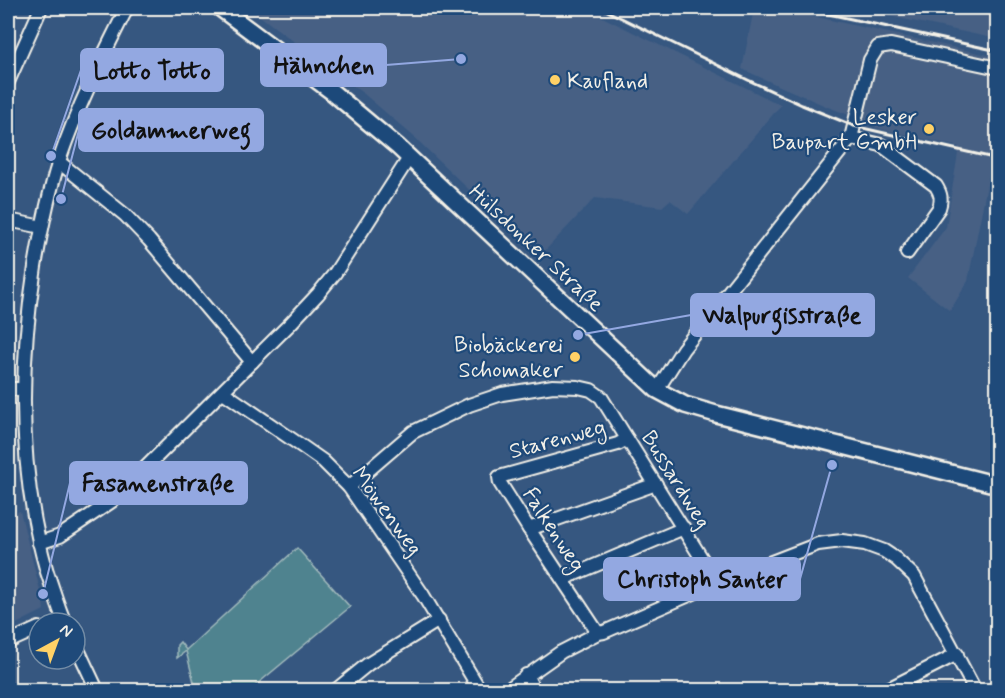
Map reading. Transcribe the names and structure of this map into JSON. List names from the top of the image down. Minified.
{"streets":{"street":["Hülsdonker Straße","Starenweg","Bussardweg","Möwenweg","Falkenweg"]},"crossings":[["Starenweg","Bussardweg"],["Starenweg","Falkenweg"],["Bussardweg","Möwenweg"]],"places":["Hähnchen","Kaufland","Lesker Baupart GmbH","Lotto Totto","Goldammerweg","Walpurgisstraße","Biobäckerei Schomaker","Christoph Santer","Fasanenstraße"],"north":"top right"}
